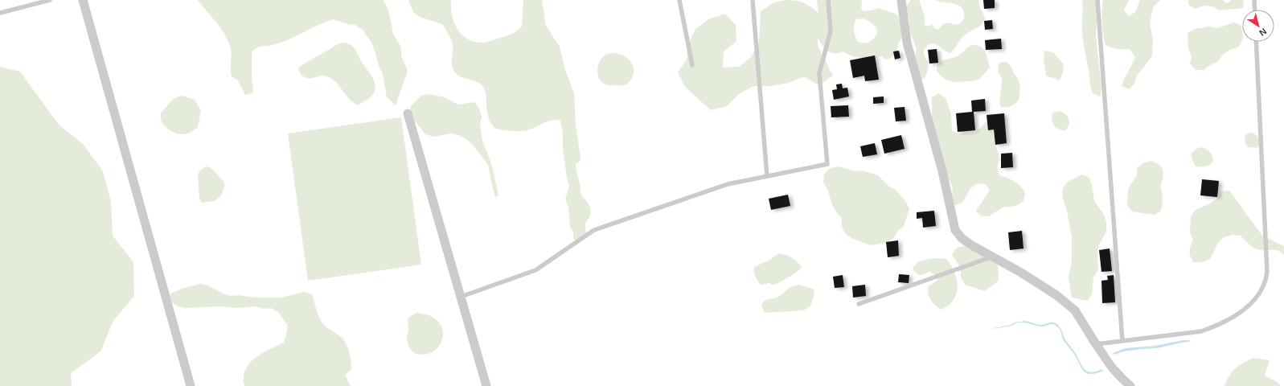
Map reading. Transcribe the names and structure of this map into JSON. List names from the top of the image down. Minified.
{"north":"bottom right"}
